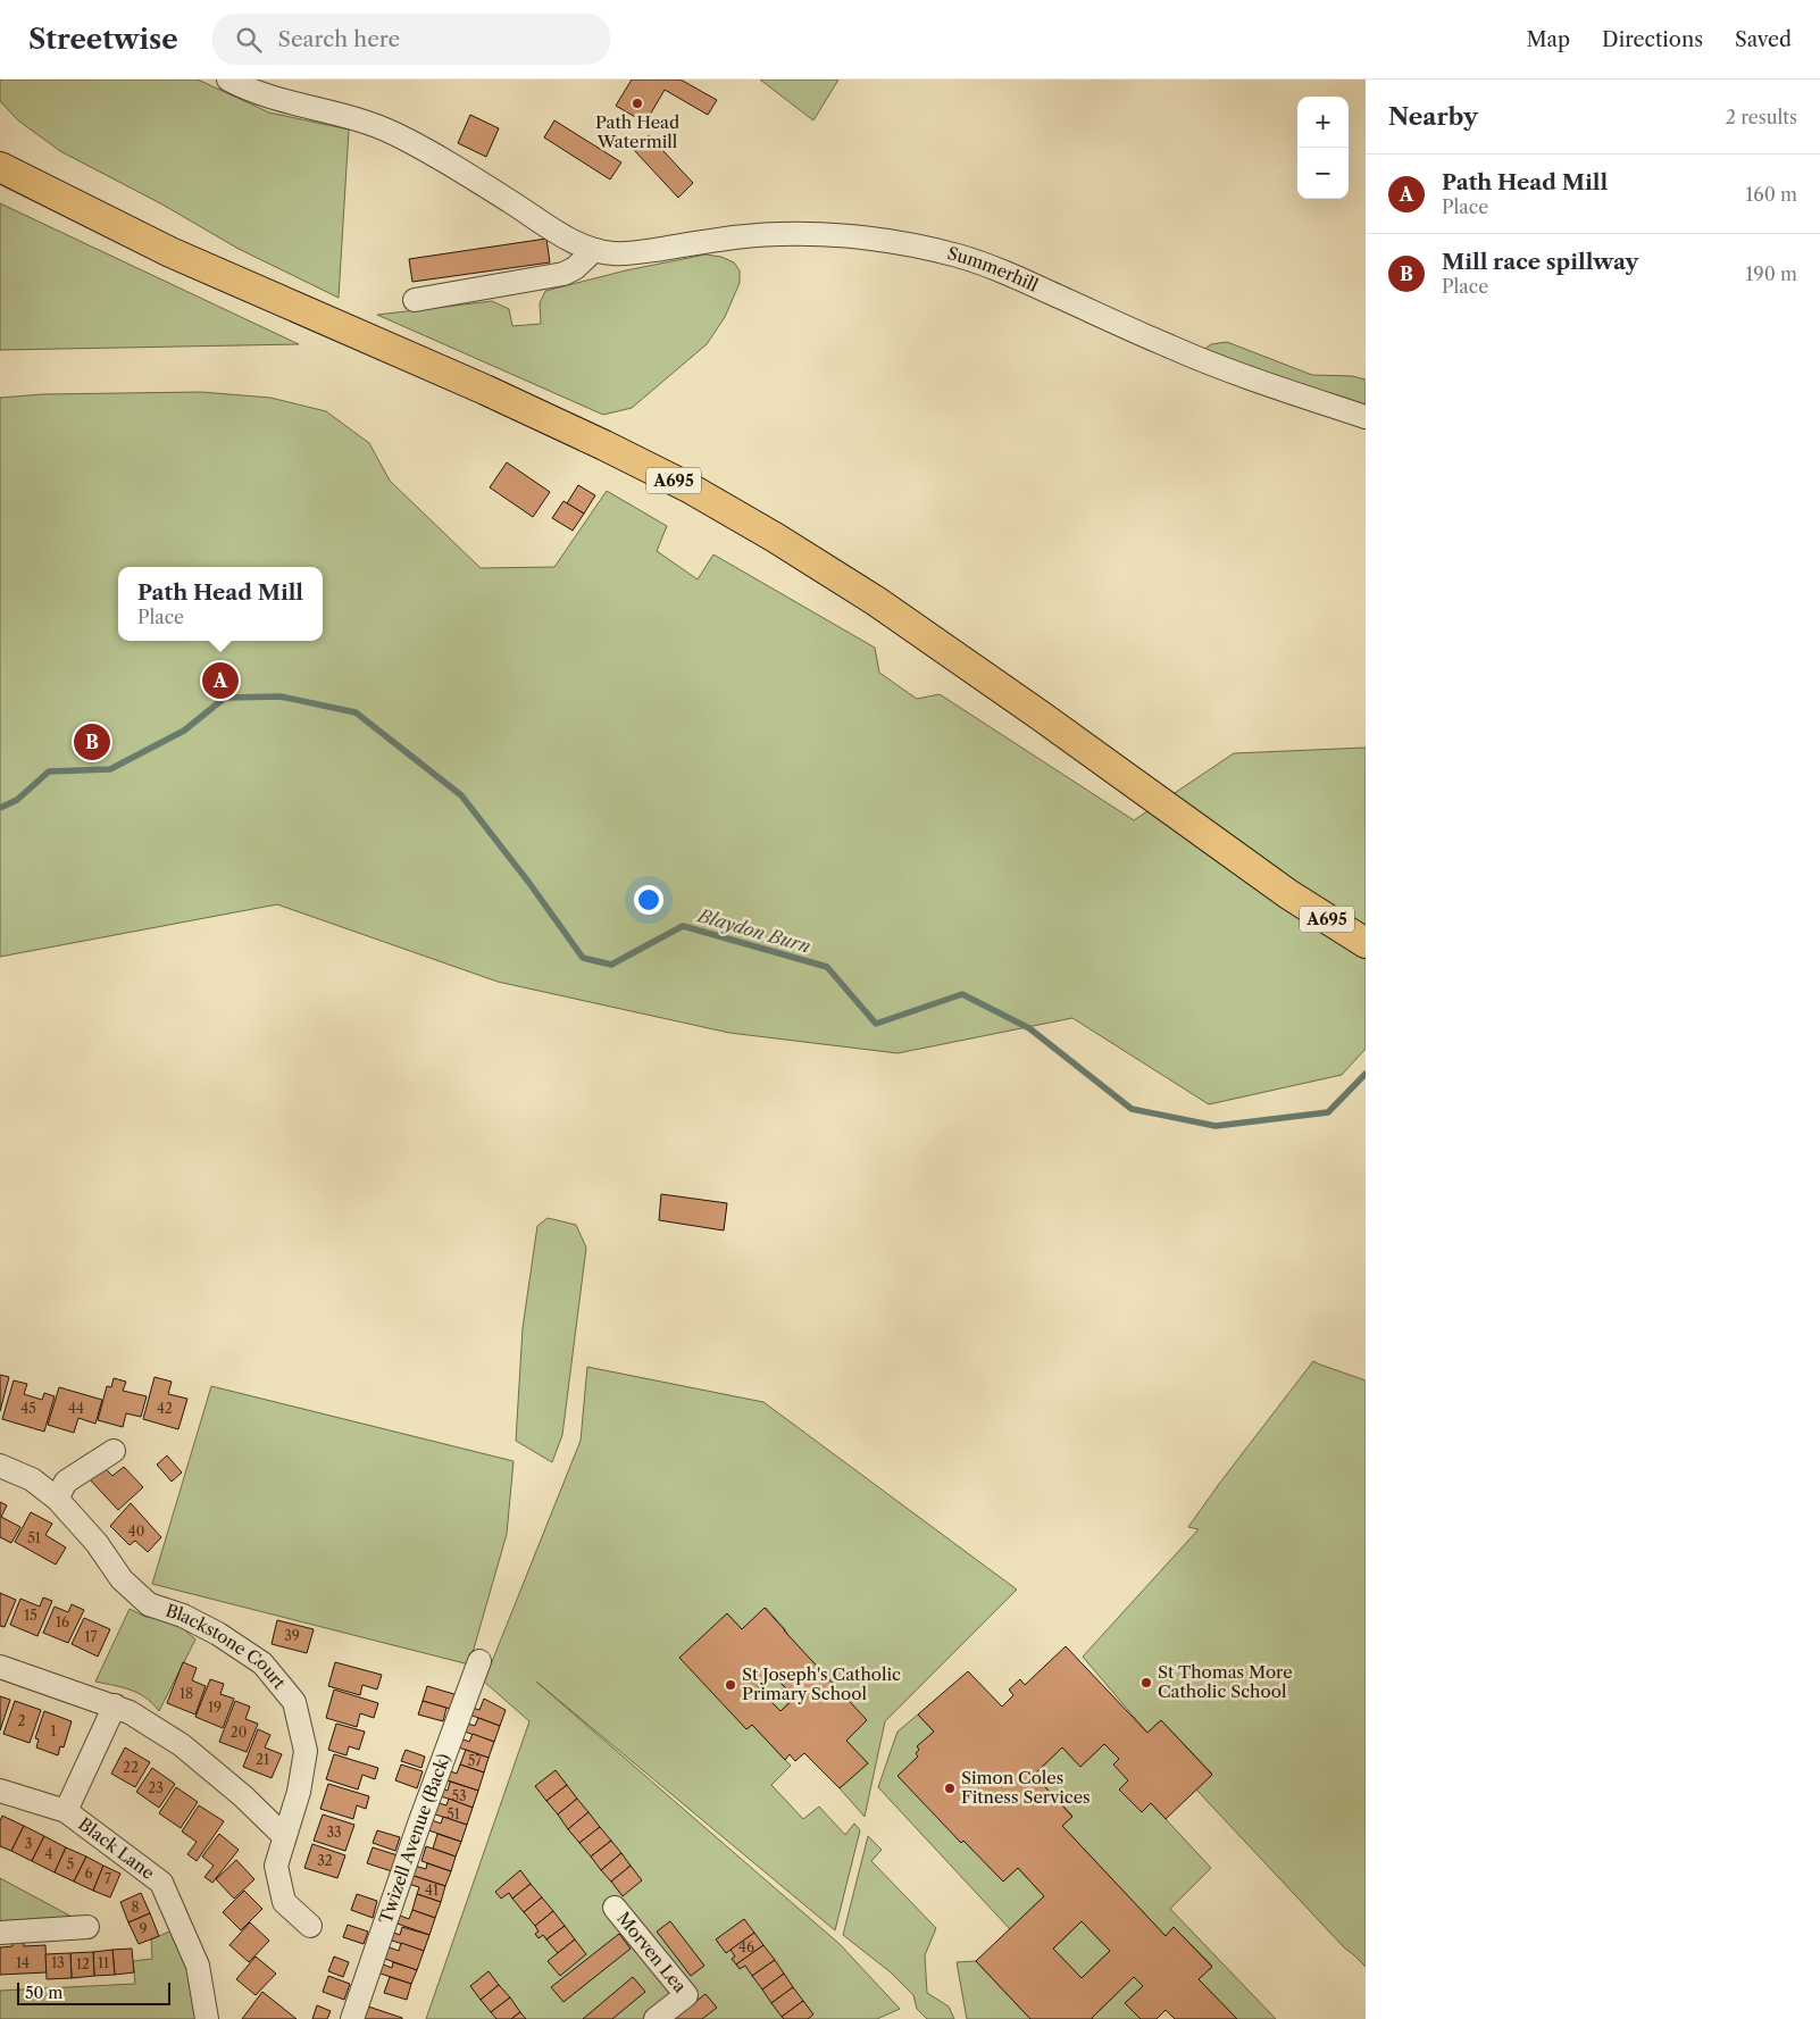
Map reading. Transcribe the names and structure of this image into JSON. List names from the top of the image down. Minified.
{"streets":{"main road":["A695"],"street":["Summerhill","Blackstone Court","Twizell Avenue (Back)","Black Lane","Morven Lea"]},"water":["Blaydon Burn"],"places":["Path Head Watermill","St Thomas More Catholic School","St Joseph's Catholic Primary School","Simon Coles Fitness Services"],"house_numbers":["45","44","42","40","51","15","16","39","17","18","19","2","1","20","21","57","22","23","53","51","33","3","4","32","5","6","7","41","8","9","46","14","13","11","12"],"scale_bar":"50 m","page":{"header":"Streetwise","search":"Search here","nav":["Map","Directions","Saved"],"heading":["Nearby","2 results"],"map_buttons":["+","−"],"list":[{"mark":"A","name":"Path Head Mill","note":"Place","value":"160 m"},{"mark":"B","name":"Mill race spillway","note":"Place","value":"190 m"}],"popup":["Path Head Mill","Place"],"pins":["A","B"],"scale":"50 m"}}
